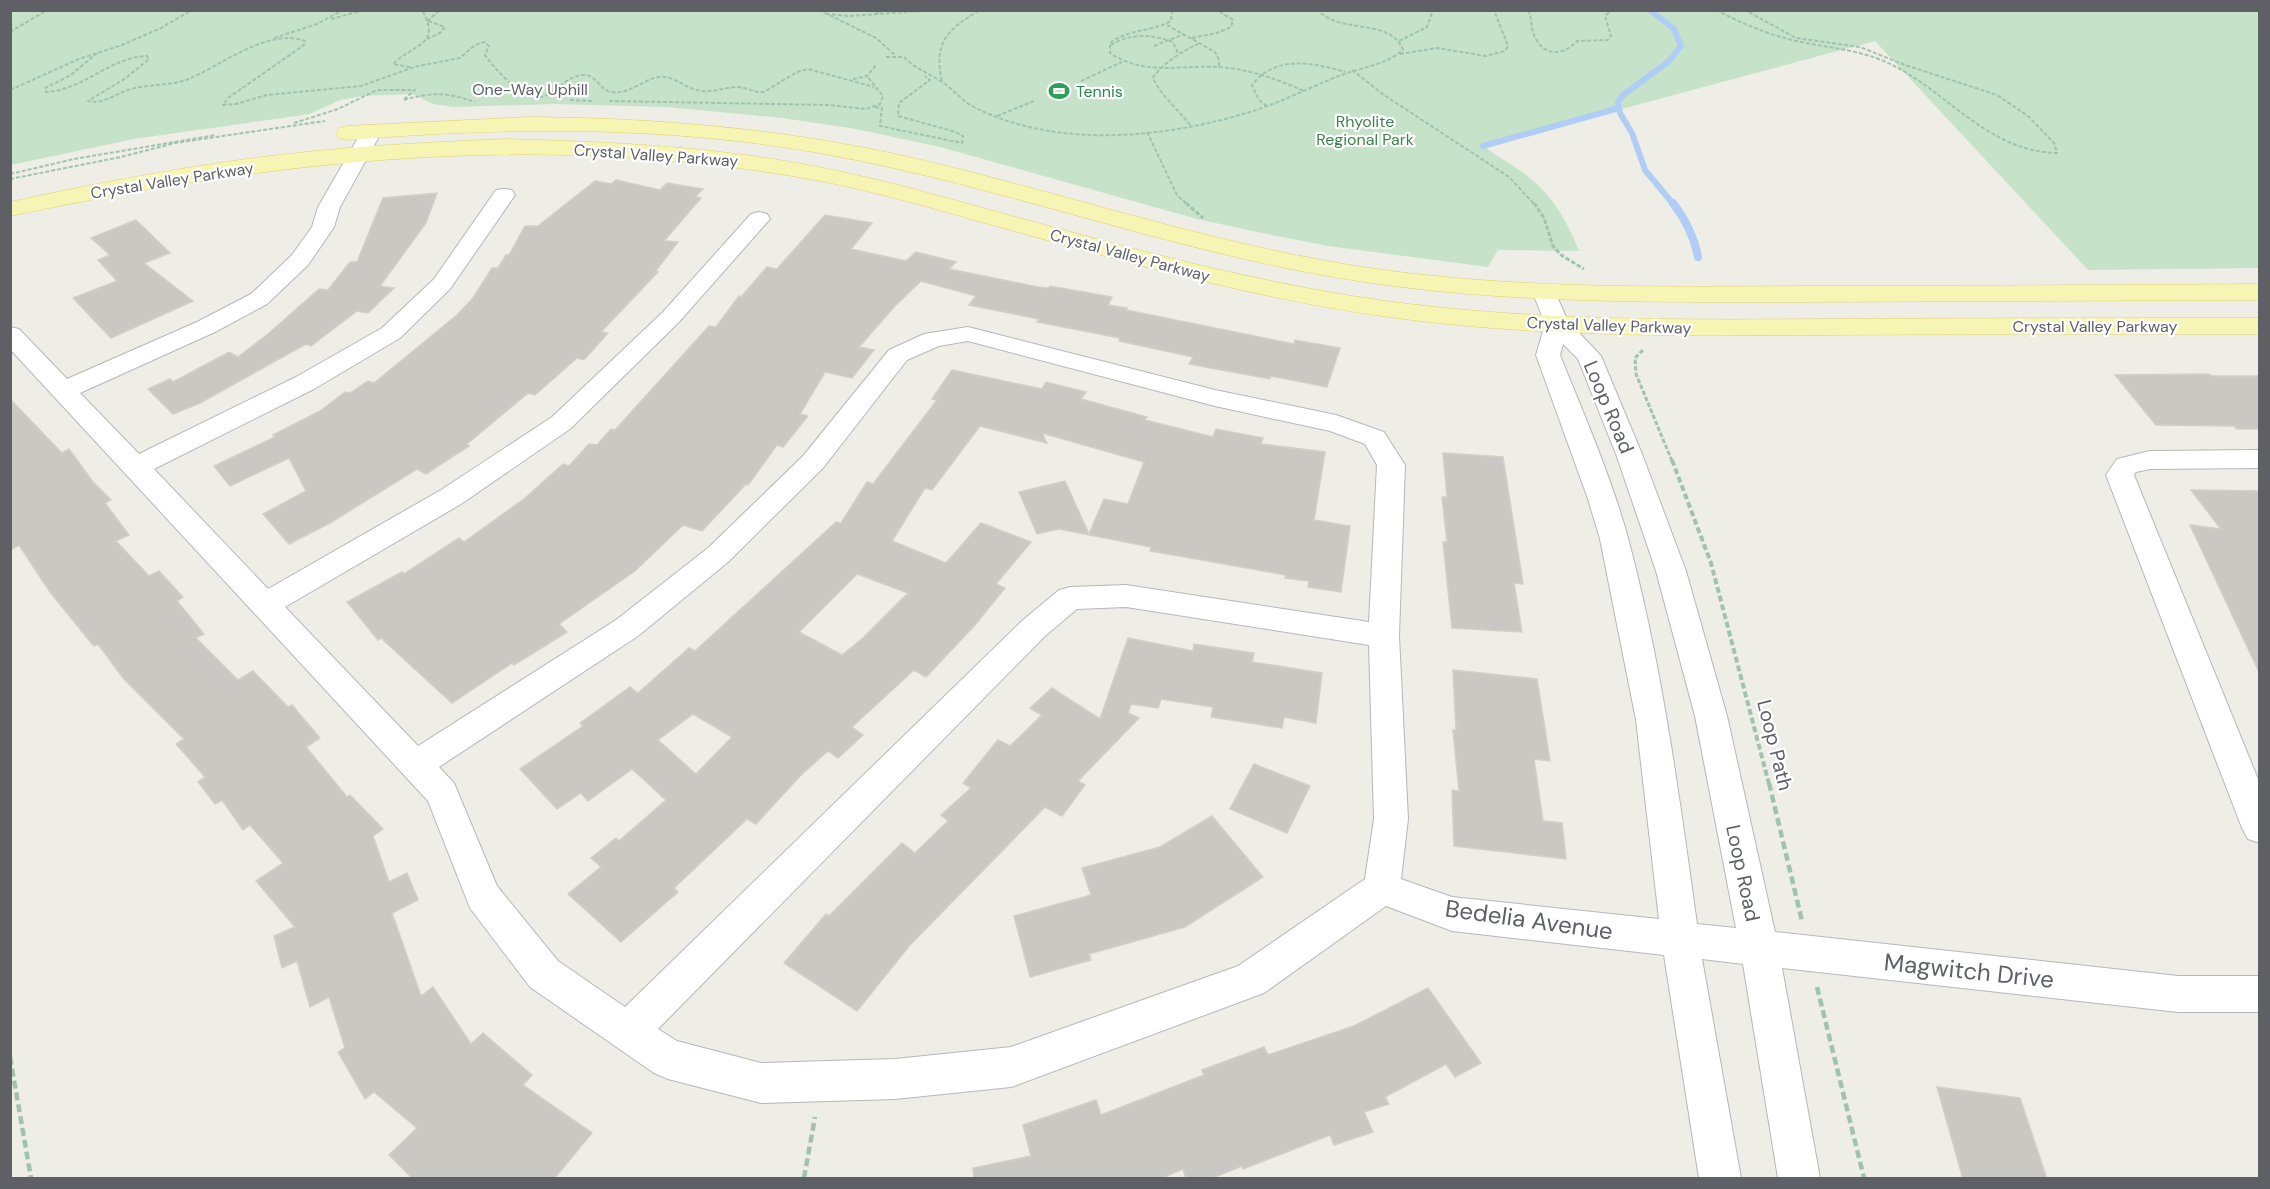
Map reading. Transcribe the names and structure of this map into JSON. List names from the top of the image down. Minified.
{"streets":{"main road":["Crystal Valley Parkway"],"street":["Loop Road","Bedelia Avenue","Magwitch Drive"],"path":["One-Way Uphill","Loop Path"]},"crossings":[["Crystal Valley Parkway","Loop Road"],["Loop Road","Bedelia Avenue"],["Loop Road","Magwitch Drive"],["Loop Path","Magwitch Drive"],["Bedelia Avenue","Magwitch Drive"]],"parks":["Rhyolite Regional Park"],"places":{"sports":["Tennis"]}}
